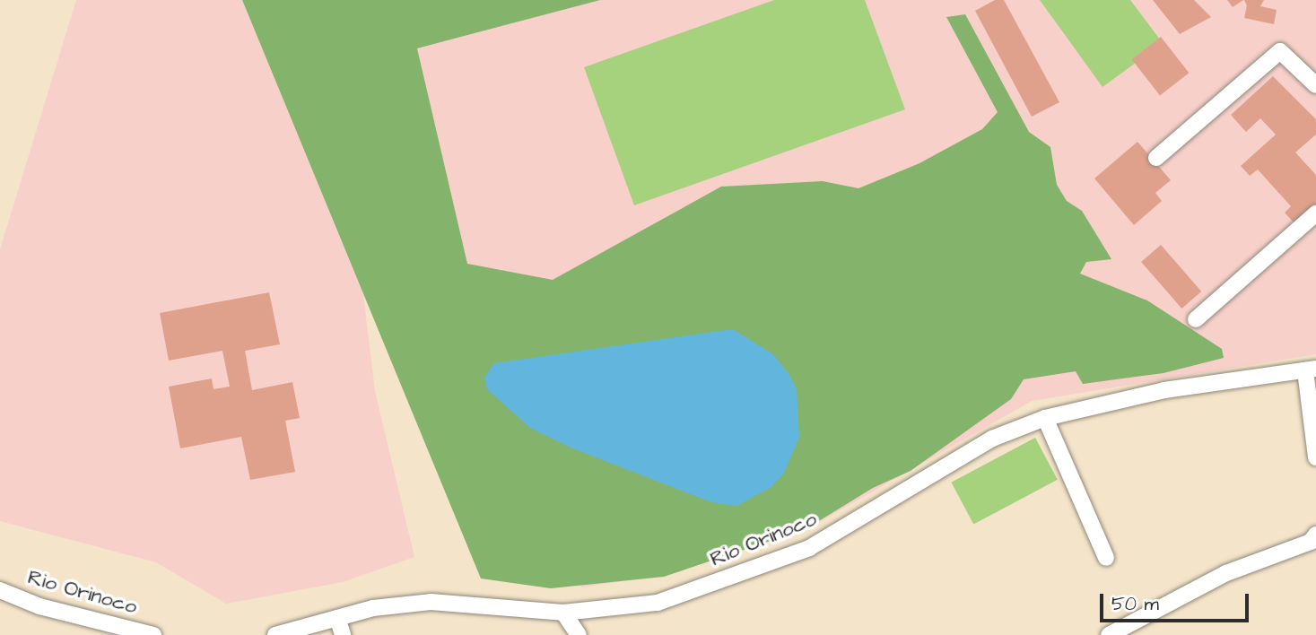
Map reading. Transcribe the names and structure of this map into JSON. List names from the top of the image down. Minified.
{"streets":{"street":["Rio Orinoco"]},"scale_bar":"50 m"}
